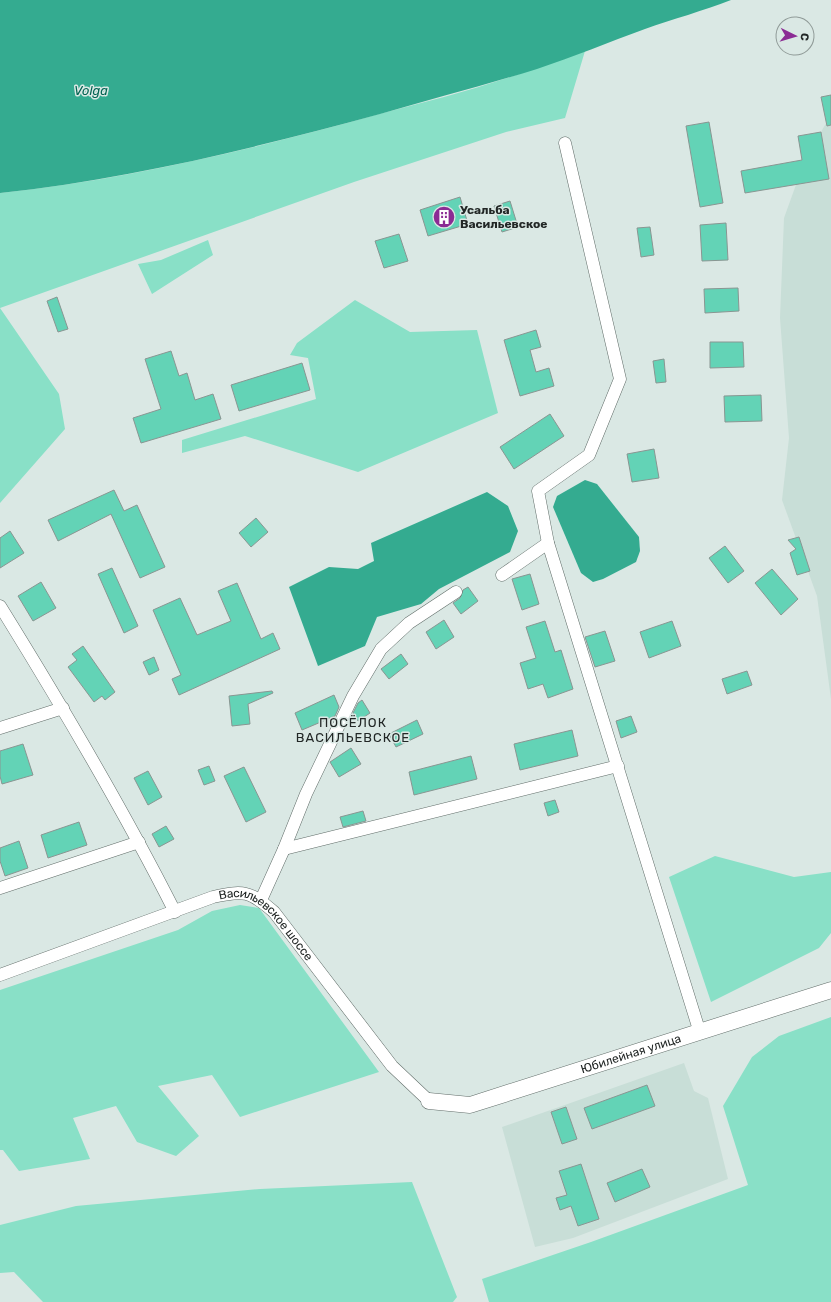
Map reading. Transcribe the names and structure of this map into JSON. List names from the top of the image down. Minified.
{"streets":{"street":["Васильевское шоссе","Юбилейная улица"]},"crossings":[["Васильевское шоссе","Юбилейная улица"]],"districts":["ПОСЁЛОК ВАСИЛЬЕВСКОЕ"],"water":["Volga"],"places":{"building":["Усальба Васильевское"]},"north":"right"}
